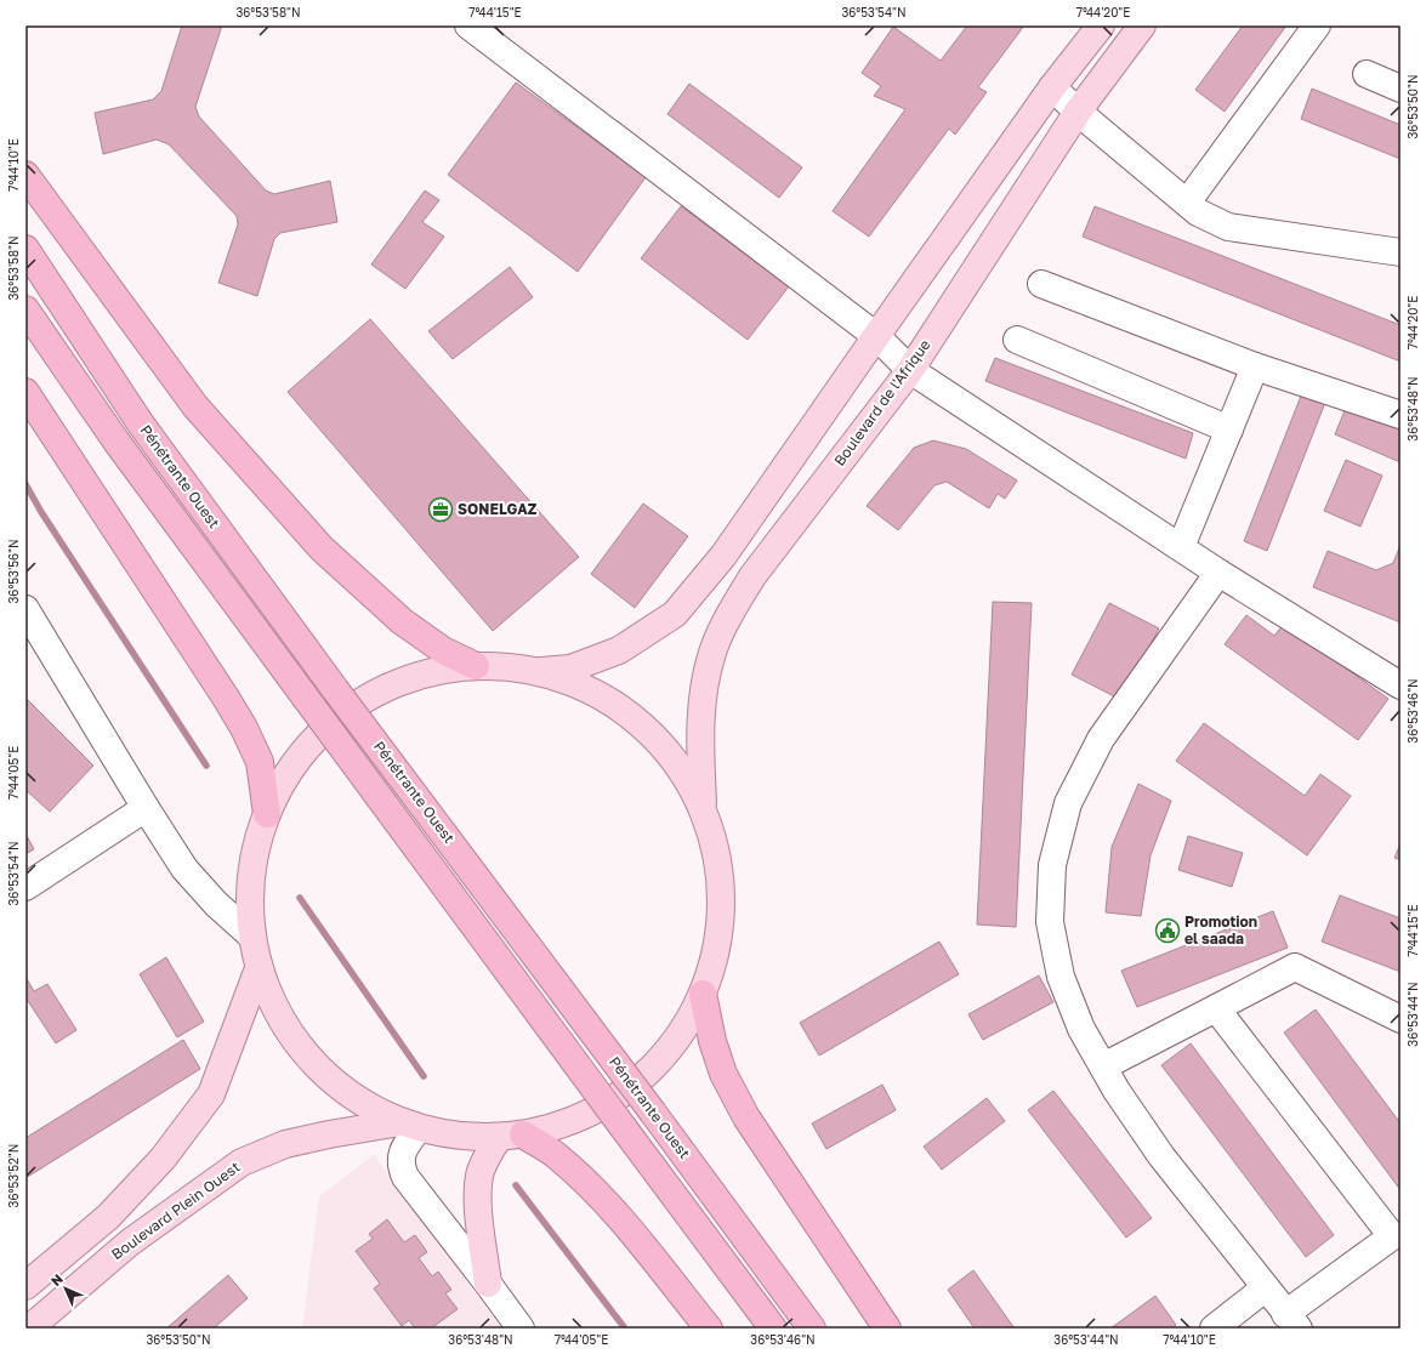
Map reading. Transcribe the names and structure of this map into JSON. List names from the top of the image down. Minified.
{"streets":{"highway":["Pénétrante Ouest"],"main road":["Boulevard de l'Afrique","Boulevard Plein Ouest"]},"places":{"office":["SONELGAZ"],"public building":["Promotion el saada"]},"north":"top left","coordinates":["36°53'58\"N","7°44'15\"E","36°53'54\"N","7°44'20\"E","36°53'50\"N","7°44'10\"E","36°53'48\"N","36°53'56\"N","36°53'46\"N","7°44'05\"E","36°53'44\"N","36°53'52\"N"]}
